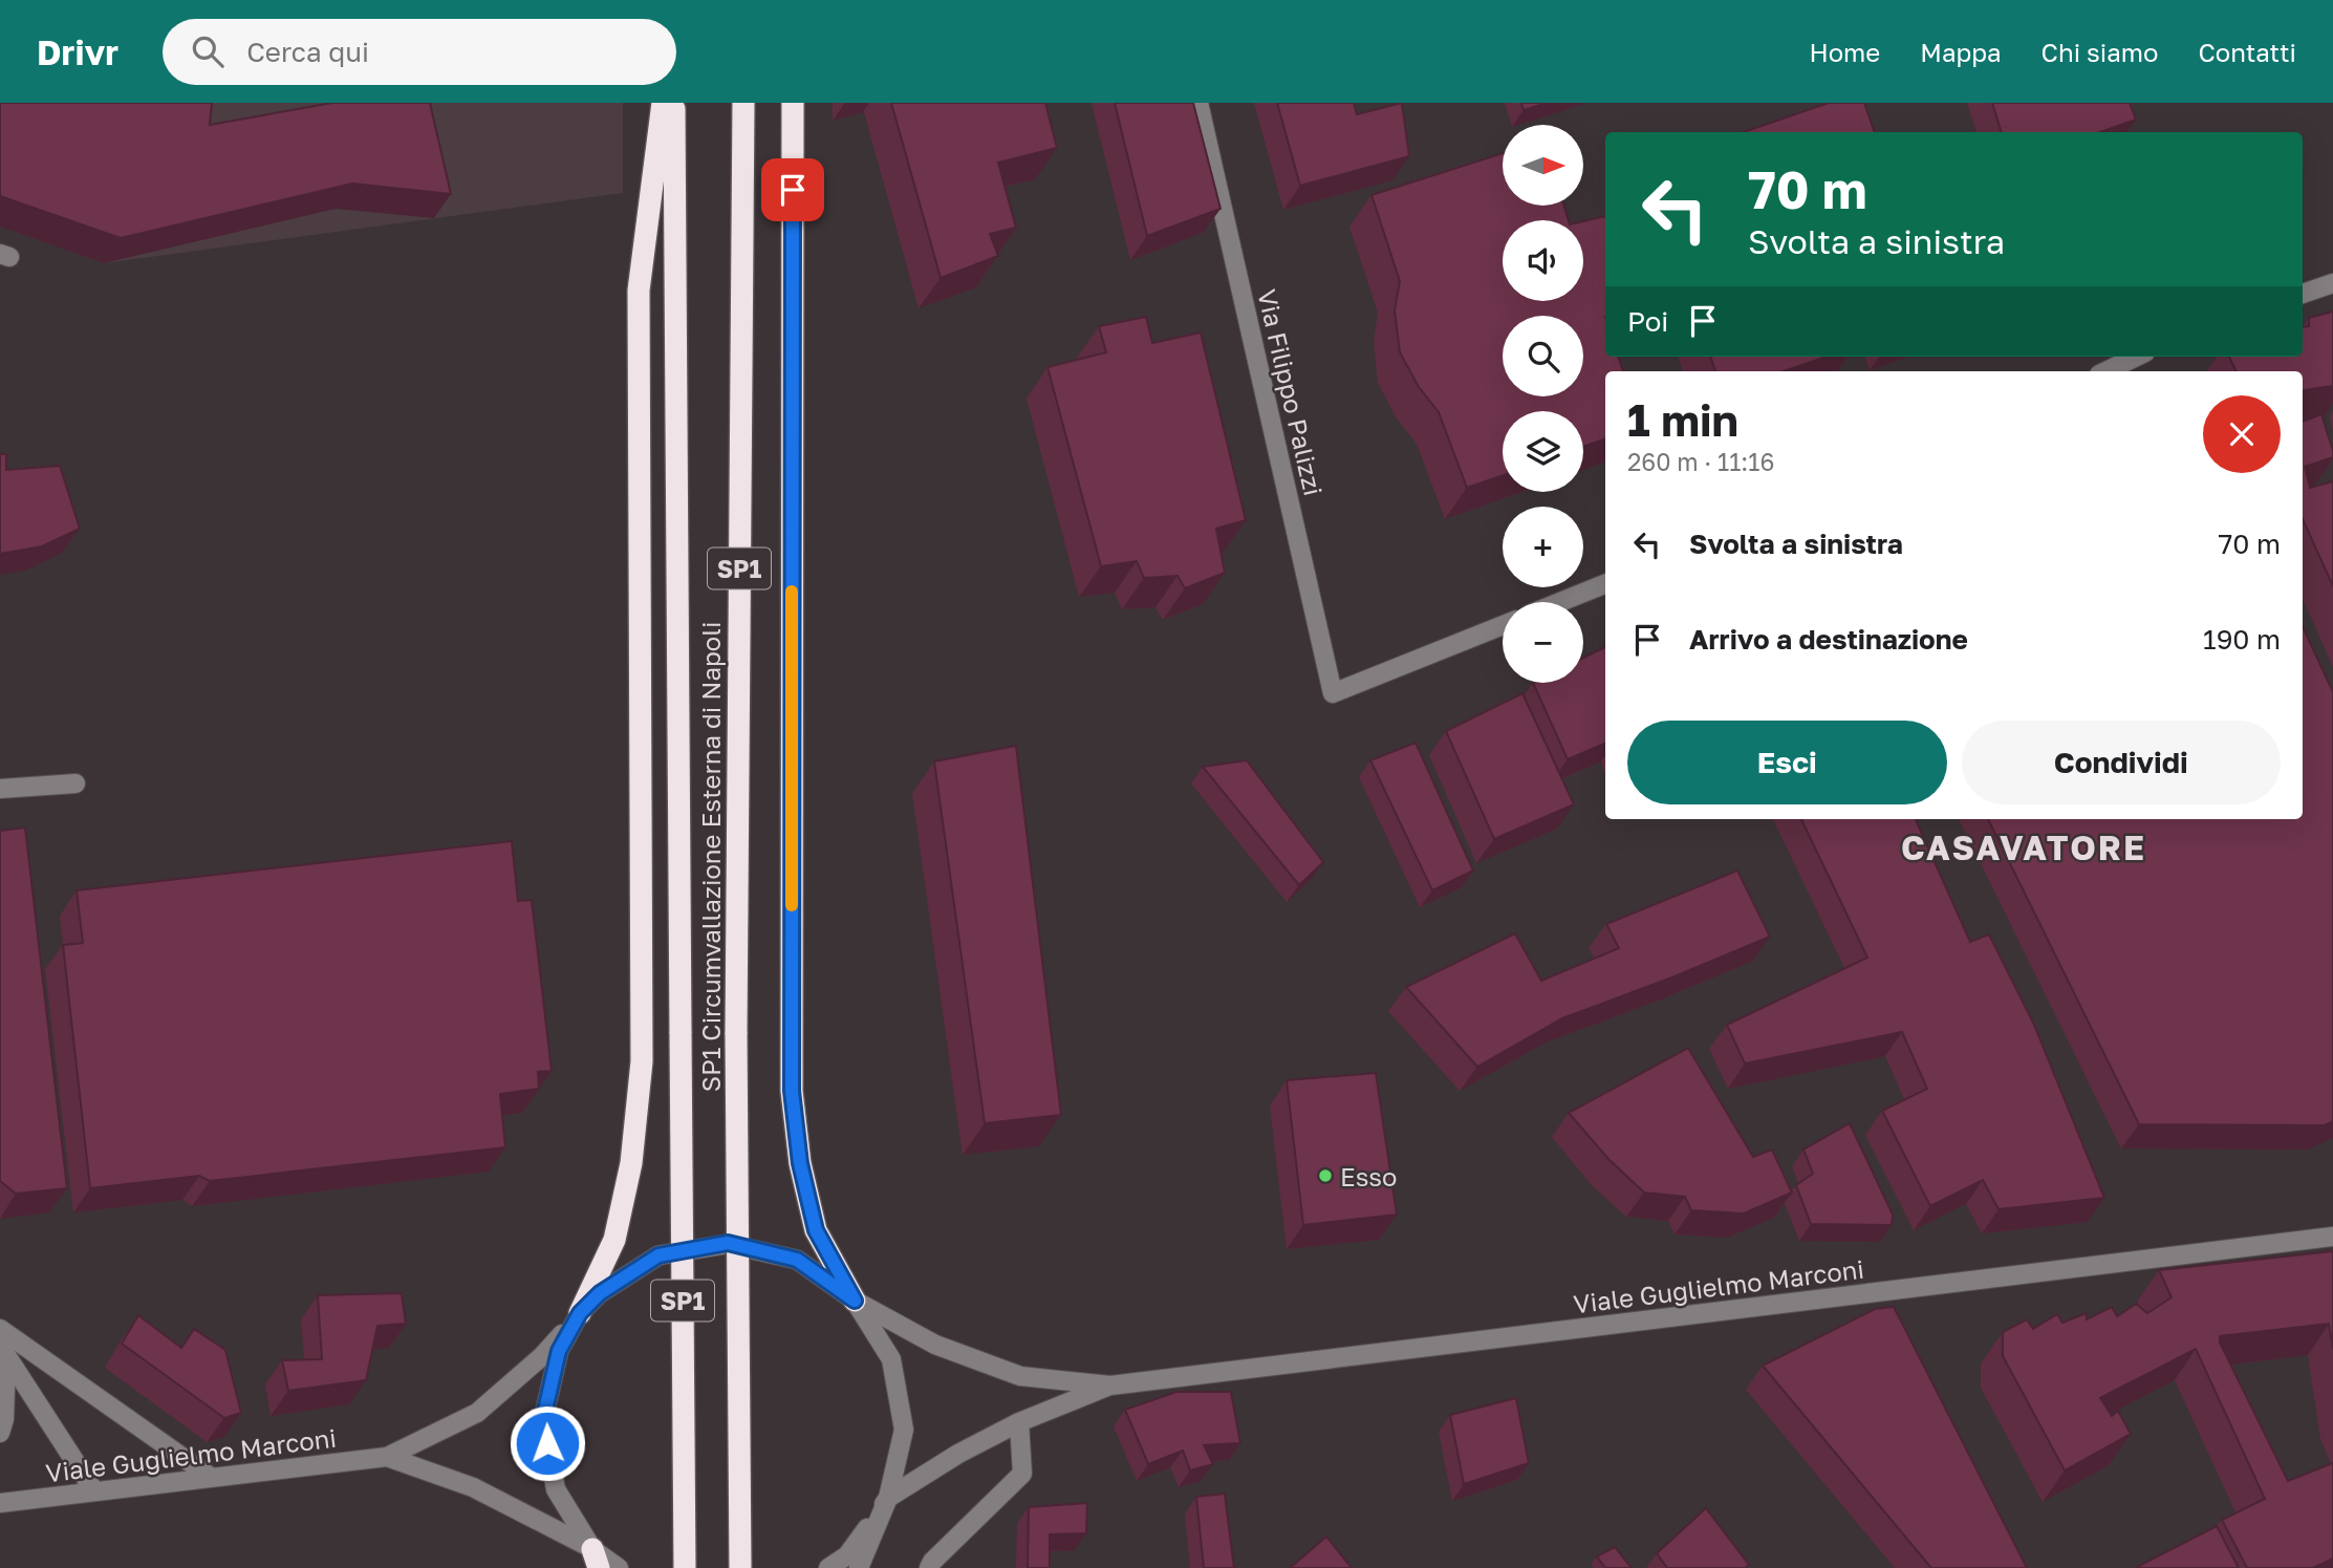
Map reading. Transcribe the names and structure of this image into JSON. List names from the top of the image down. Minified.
{"streets":{"highway":["SP1","SP1 Circumvallazione Esterna di Napoli"],"street":["Via Filippo Palizzi","Viale Guglielmo Marconi"]},"districts":["CASAVATORE"],"places":["Esso"],"north":"right","page":{"header":"Drivr","search":"Cerca qui","nav":["Home","Mappa","Chi siamo","Contatti"],"map_buttons":["+","−"],"turn":["70 m","Svolta a sinistra"],"then":"Poi","heading":["1 min","260 m · 11:16"],"list":[{"name":"Svolta a sinistra","value":"70 m"},{"name":"Arrivo a destinazione","value":"190 m"}],"buttons":["Esci","Condividi"]}}
